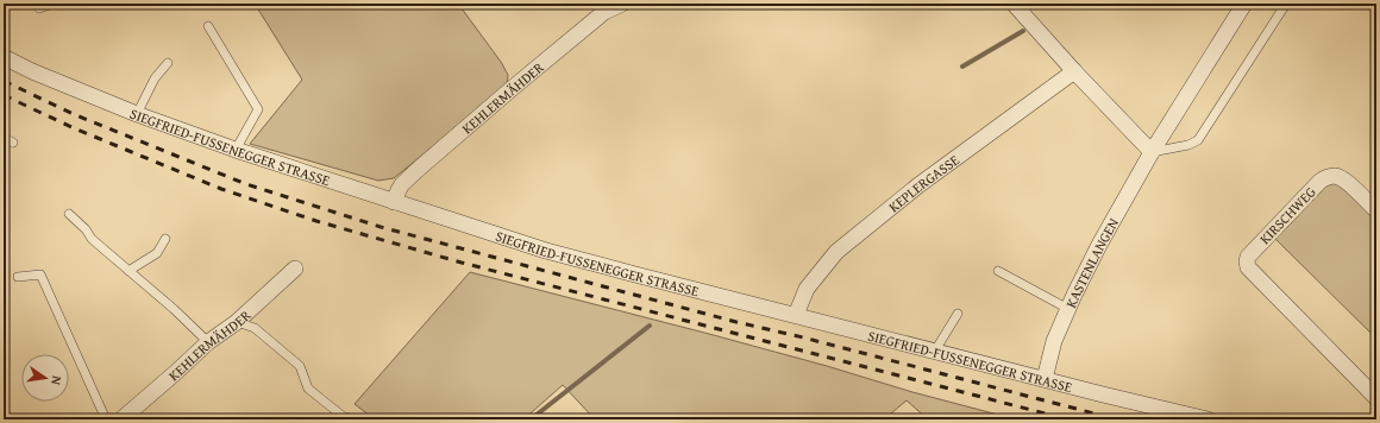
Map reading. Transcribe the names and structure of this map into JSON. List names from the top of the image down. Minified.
{"streets":{"street":["KEHLERMÄHDER","SIEGFRIED-FUSSENEGGER STRASSE","KEPLERGASSE","KIRSCHWEG","KASTENLANGEN"]},"crossings":[["KEHLERMÄHDER","SIEGFRIED-FUSSENEGGER STRASSE"],["SIEGFRIED-FUSSENEGGER STRASSE","KEPLERGASSE"],["SIEGFRIED-FUSSENEGGER STRASSE","KASTENLANGEN"]],"north":"right"}
